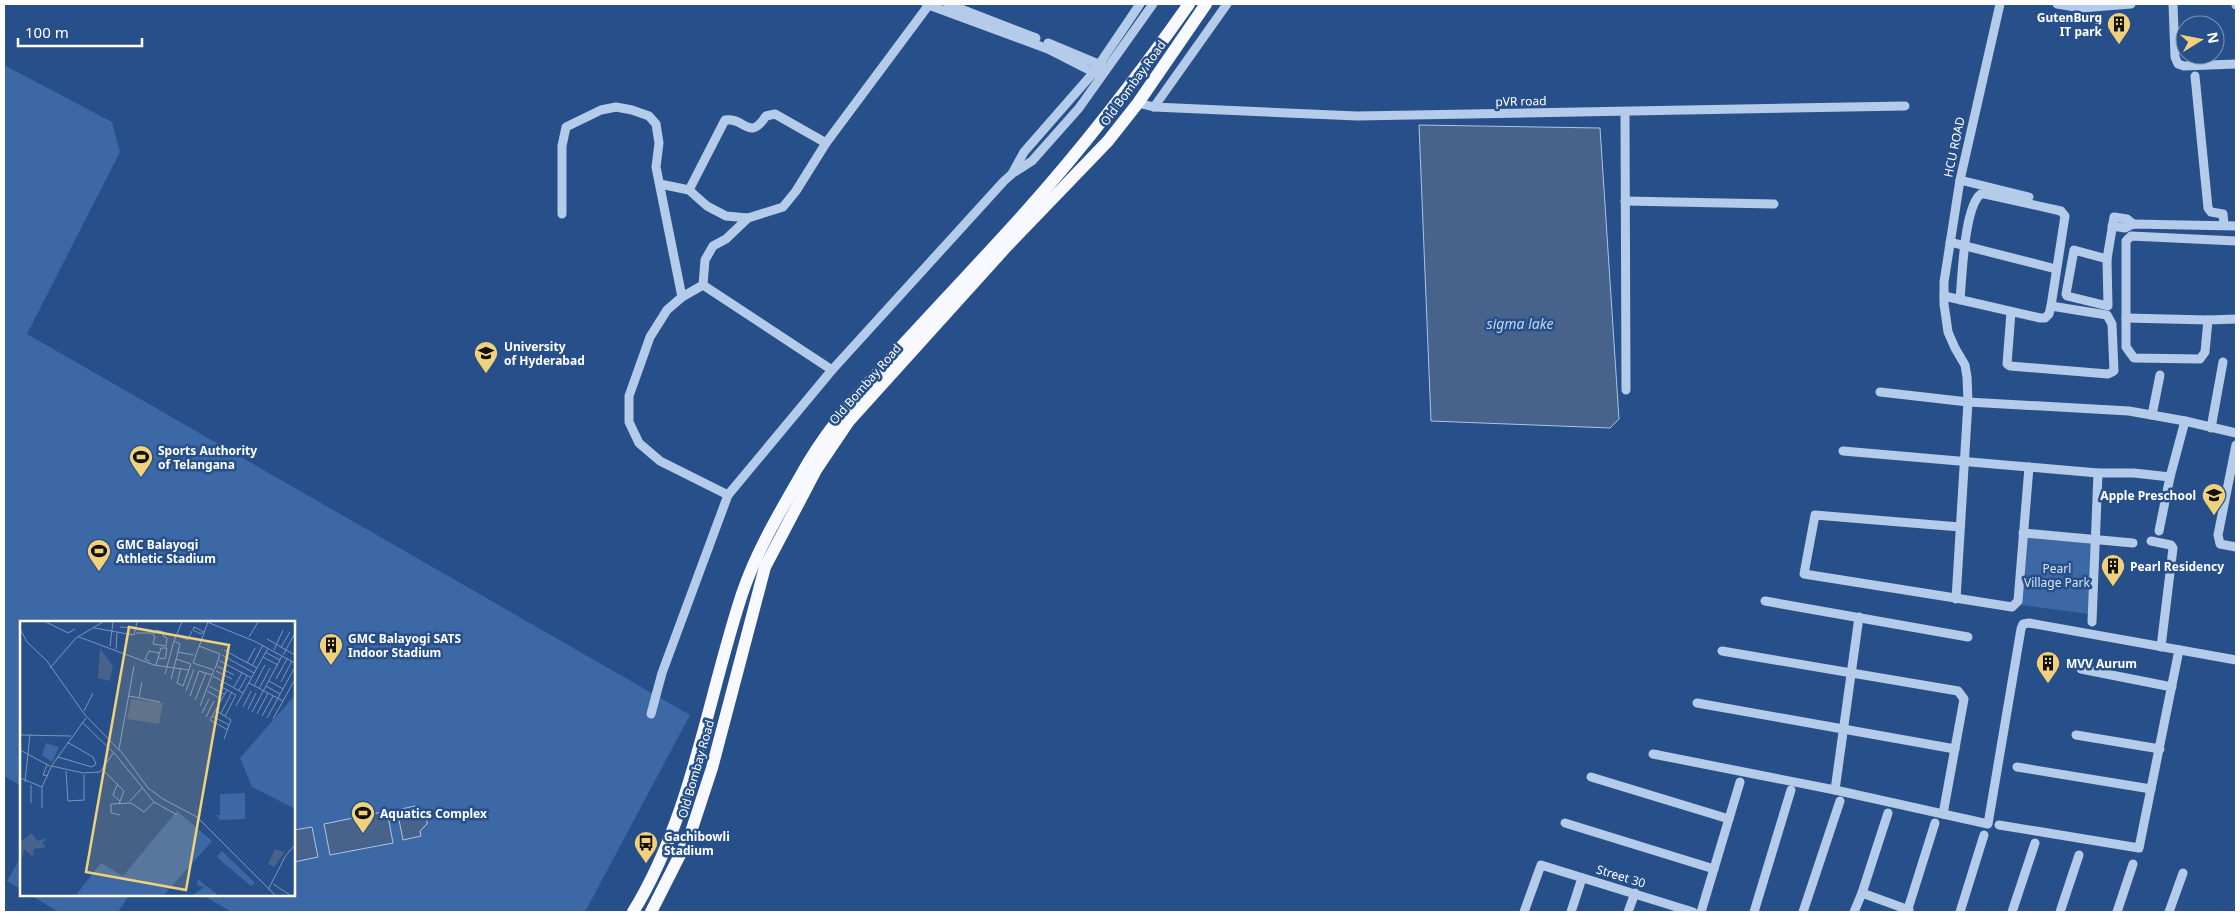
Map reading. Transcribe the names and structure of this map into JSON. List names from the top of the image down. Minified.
{"streets":{"main road":["Old Bombay Road"],"street":["pVR road","HCU ROAD","Street 30"]},"crossings":[["Old Bombay Road","pVR road"]],"water":["sigma lake"],"parks":["Pearl Village Park"],"places":{"building":["GutenBurg IT park","Pearl Residency","GMC Balayogi SATS Indoor Stadium","MVV Aurum"],"school or university":["University of Hyderabad","Apple Preschool"],"sports":["Sports Authority of Telangana","GMC Balayogi Athletic Stadium","Aquatics Complex"],"bus stop":["Gachibowli Stadium"]},"scale_bar":"100 m","north":"right"}
